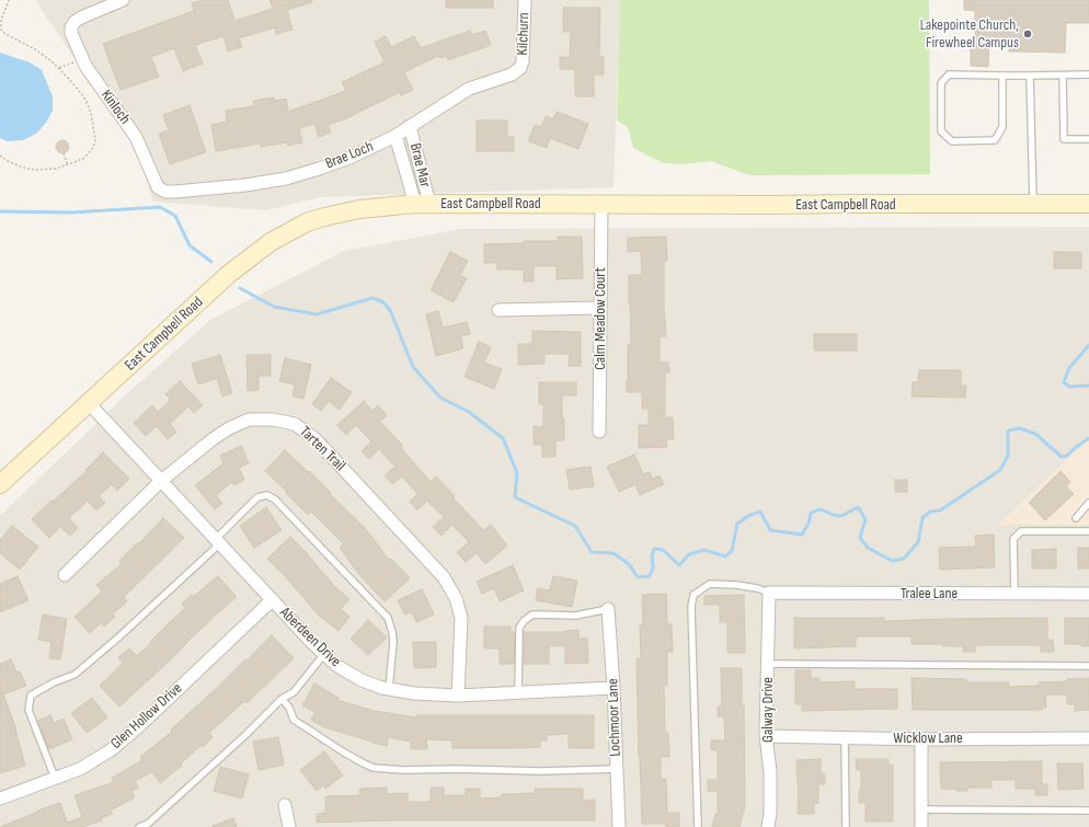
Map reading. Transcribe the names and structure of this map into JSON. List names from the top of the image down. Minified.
{"streets":{"main road":["East Campbell Road"],"street":["Kilchurn","Kinloch","Brae Loch","Brae Mar","Calm Meadow Court","Tarten Trail","Tralee Lane","Aberdeen Drive","Galway Drive","Glen Hollow Drive","Lochmoor Lane","Wicklow Lane"]},"crossings":[["Kilchurn","Brae Loch"],["Kinloch","Brae Loch"],["Brae Loch","Brae Mar"],["Brae Mar","East Campbell Road"],["East Campbell Road","Calm Meadow Court"],["East Campbell Road","Aberdeen Drive"],["Tarten Trail","Aberdeen Drive"],["Tralee Lane","Galway Drive"],["Aberdeen Drive","Glen Hollow Drive"],["Aberdeen Drive","Lochmoor Lane"],["Galway Drive","Wicklow Lane"]],"places":["Lakepointe Church, Firewheel Campus"]}
